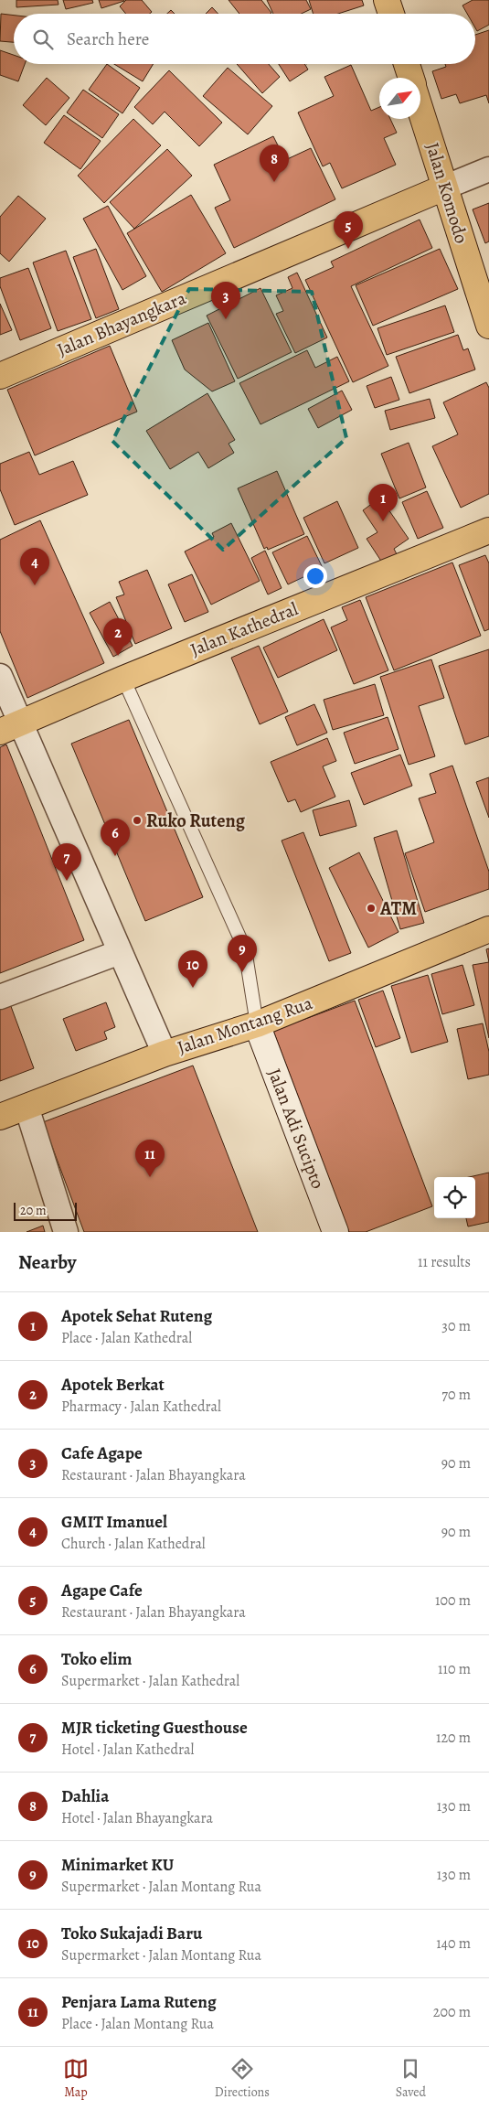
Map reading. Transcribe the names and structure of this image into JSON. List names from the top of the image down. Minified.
{"streets":{"main road":["Jalan Komodo","Jalan Bhayangkara","Jalan Kathedral","Jalan Montang Rua"],"street":["Jalan Adi Sucipto"]},"crossings":[["Jalan Komodo","Jalan Bhayangkara"],["Jalan Montang Rua","Jalan Adi Sucipto"]],"places":["Ruko Ruteng","ATM"],"scale_bar":"20 m","north":"top right","page":{"search":"Search here","pins":["8","5","3","1","4","2","6","7","9","10","11"],"scale":"20 m","heading":["Nearby","11 results"],"list":[{"mark":"1","name":"Apotek Sehat Ruteng","note":"Place · Jalan Kathedral","value":"30 m"},{"mark":"2","name":"Apotek Berkat","note":"Pharmacy · Jalan Kathedral","value":"70 m"},{"mark":"3","name":"Cafe Agape","note":"Restaurant · Jalan Bhayangkara","value":"90 m"},{"mark":"4","name":"GMIT Imanuel","note":"Church · Jalan Kathedral","value":"90 m"},{"mark":"5","name":"Agape Cafe","note":"Restaurant · Jalan Bhayangkara","value":"100 m"},{"mark":"6","name":"Toko elim","note":"Supermarket · Jalan Kathedral","value":"110 m"},{"mark":"7","name":"MJR ticketing Guesthouse","note":"Hotel · Jalan Kathedral","value":"120 m"},{"mark":"8","name":"Dahlia","note":"Hotel · Jalan Bhayangkara","value":"130 m"},{"mark":"9","name":"Minimarket KU","note":"Supermarket · Jalan Montang Rua","value":"130 m"},{"mark":"10","name":"Toko Sukajadi Baru","note":"Supermarket · Jalan Montang Rua","value":"140 m"},{"mark":"11","name":"Penjara Lama Ruteng","note":"Place · Jalan Montang Rua","value":"200 m"}],"nav":["Map","Directions","Saved"]}}
